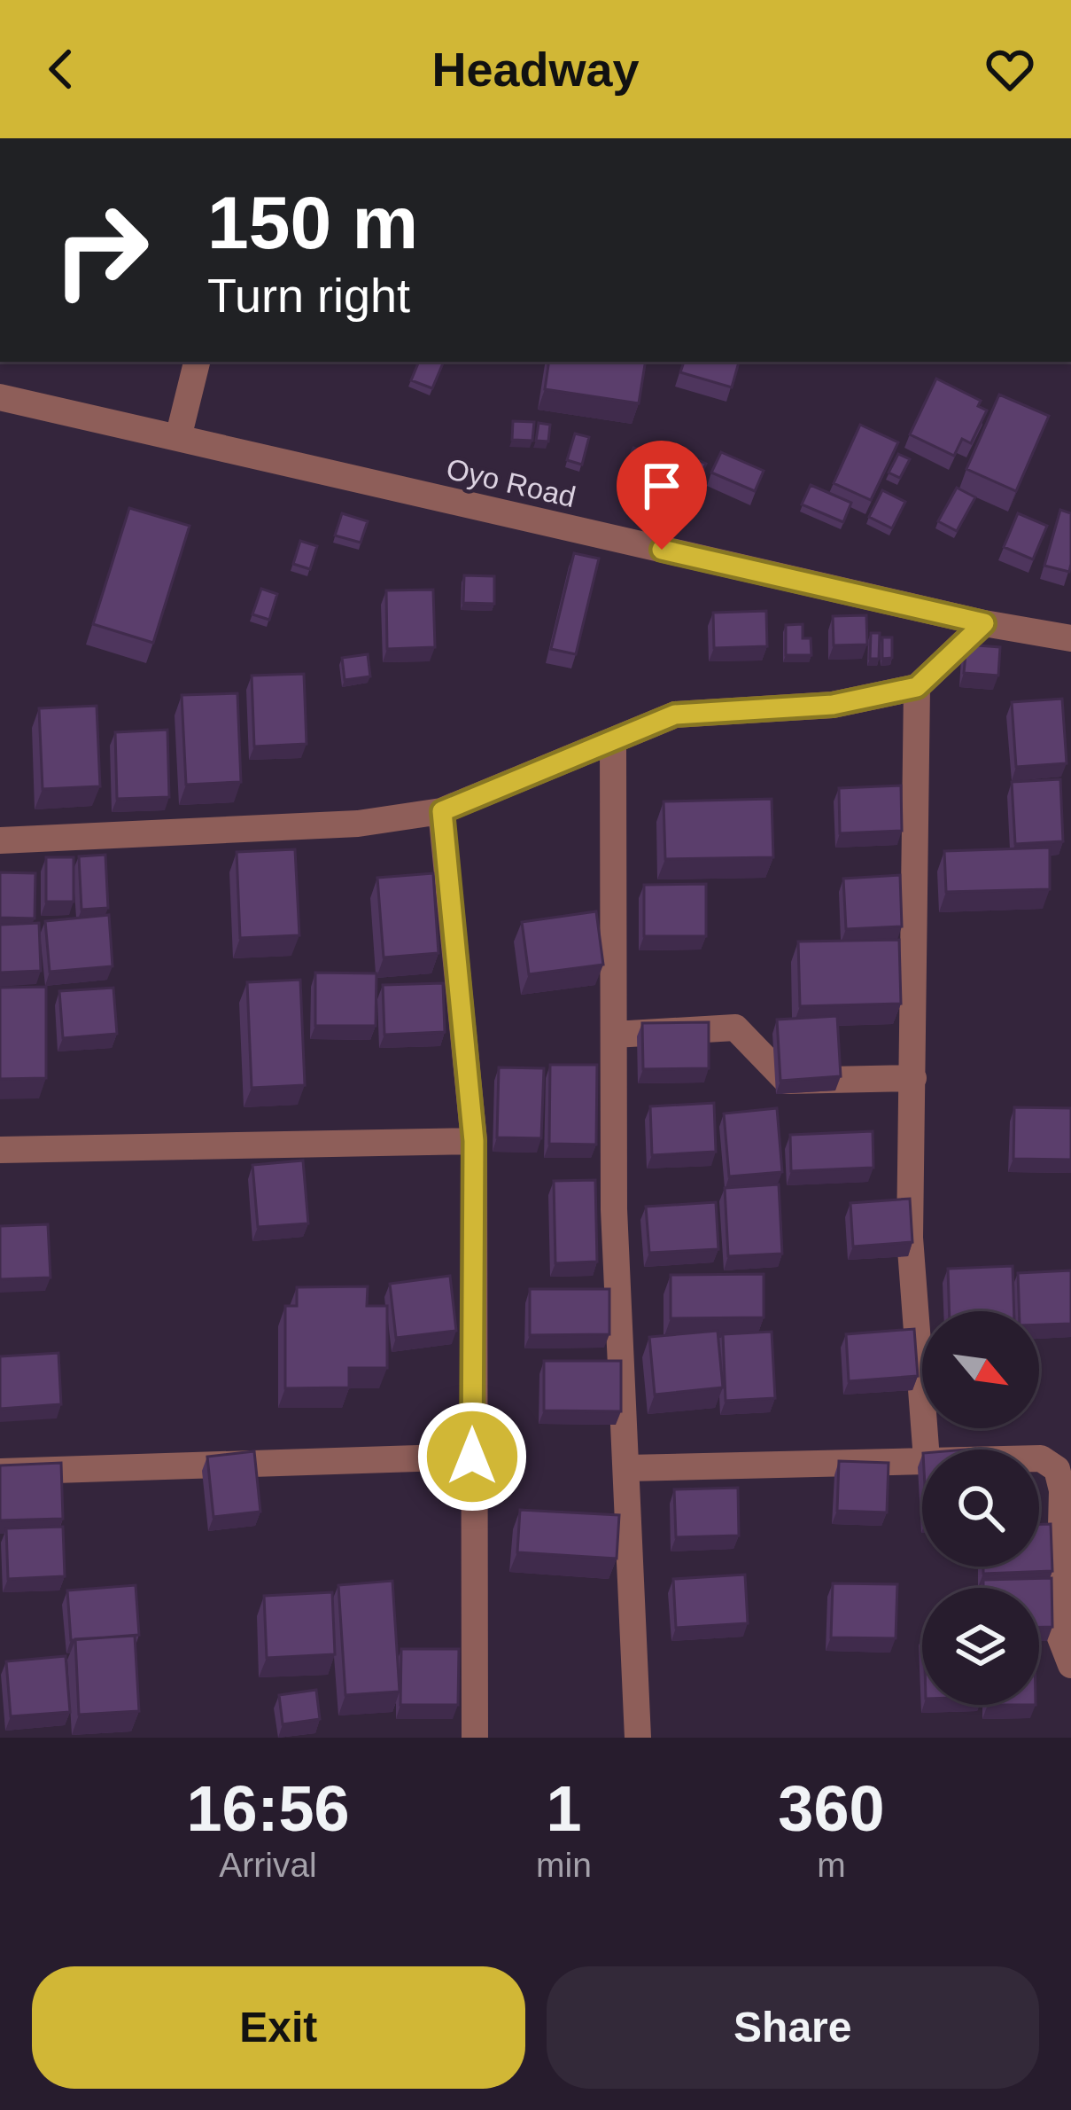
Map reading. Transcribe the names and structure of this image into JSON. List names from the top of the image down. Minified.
{"streets":{"street":["Oyo Road"]},"north":"bottom right","page":{"header":"Headway","turn":["150 m","Turn right"],"eta":["16:56","Arrival","1","min","360","m"],"buttons":["Exit","Share"]}}
